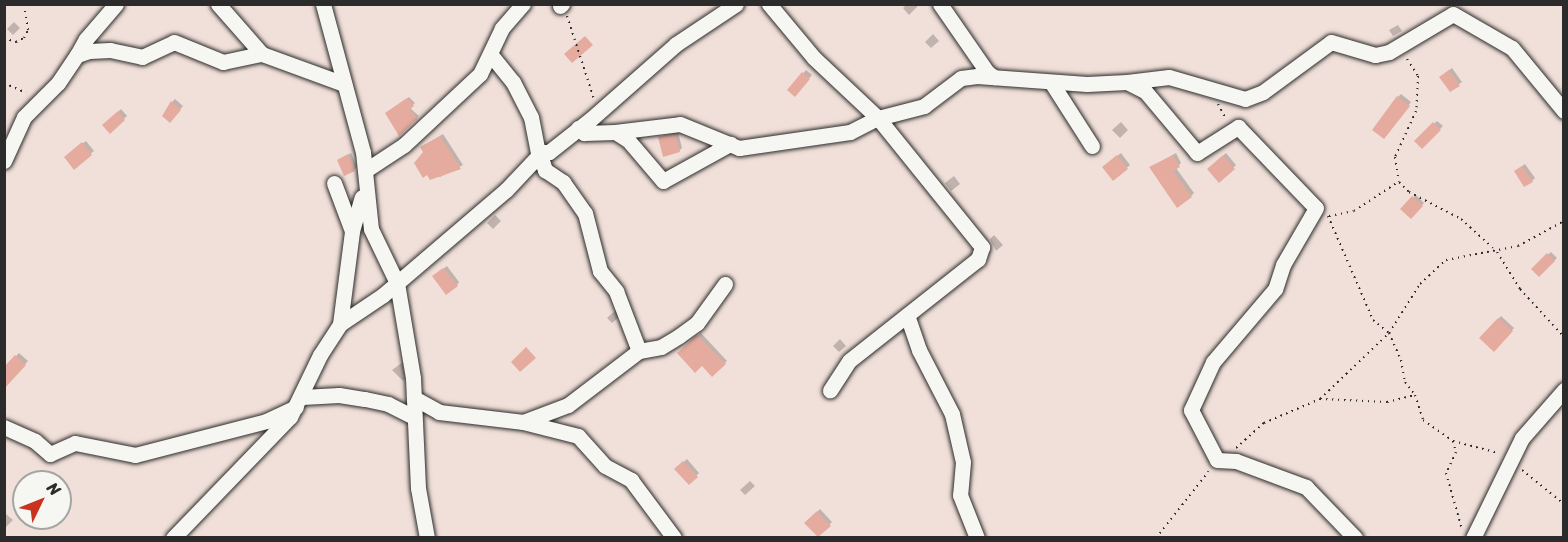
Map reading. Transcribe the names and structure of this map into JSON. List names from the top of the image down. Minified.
{"north":"top right"}
